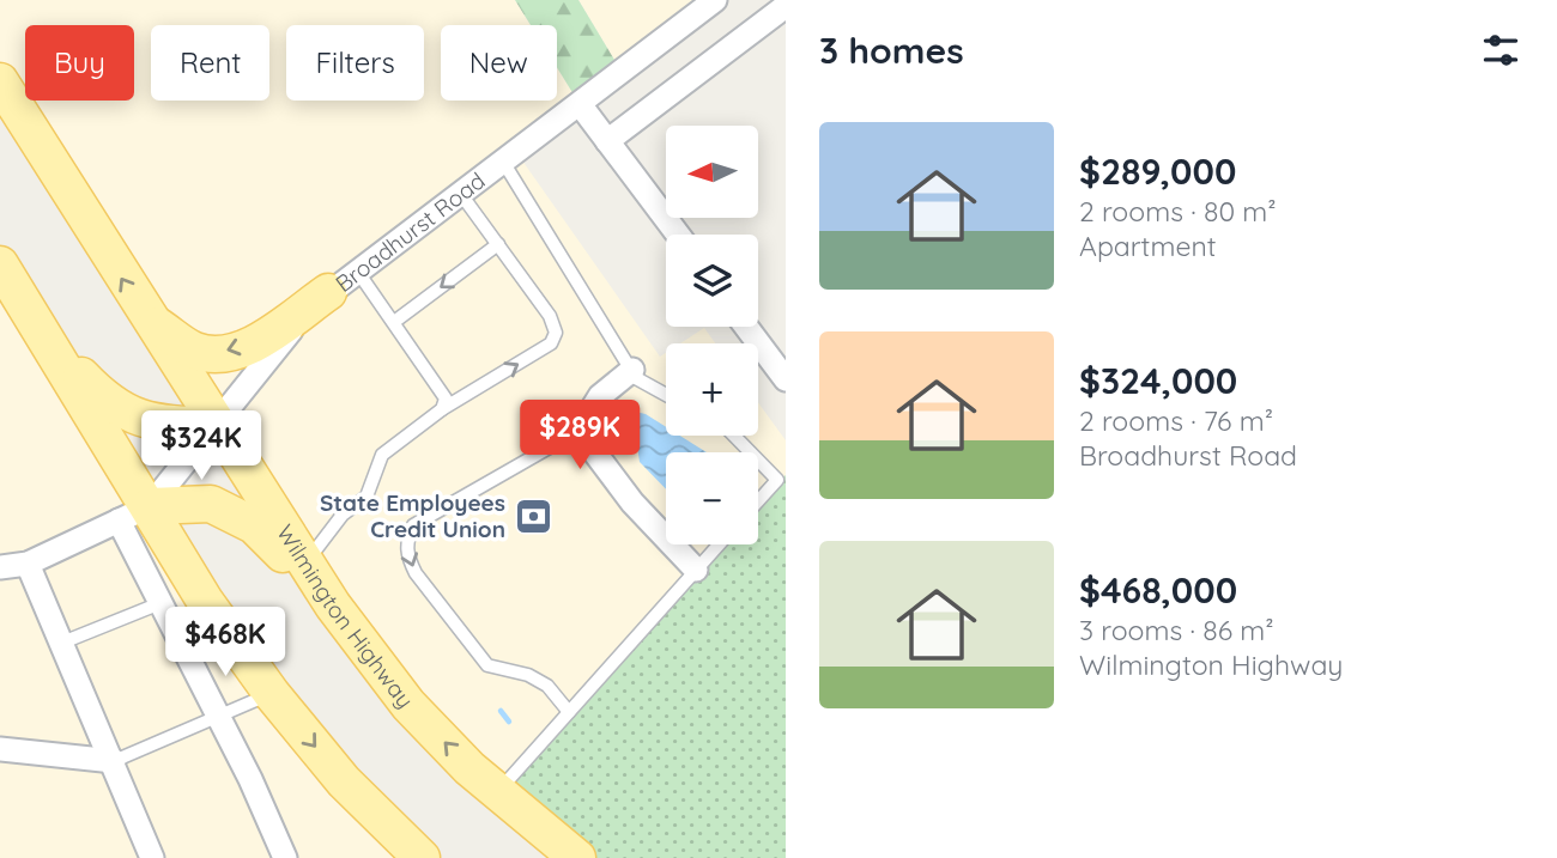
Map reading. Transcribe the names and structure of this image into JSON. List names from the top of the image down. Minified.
{"streets":{"main road":["Wilmington Highway"],"street":["Broadhurst Road"]},"crossings":[["Broadhurst Road","Wilmington Highway"]],"places":{"bank":["State Employees Credit Union"]},"north":"left","page":{"heading":"3 homes","chip":["Buy","Rent","Filters","New"],"list":[{"name":"$289,000","note":"2 rooms · 80 m² · Apartment"},{"name":"$324,000","note":"2 rooms · 76 m² · Broadhurst Road"},{"name":"$468,000","note":"3 rooms · 86 m² · Wilmington Highway"}],"map_buttons":["+","−"],"price":["$289K","$324K","$468K"]}}
